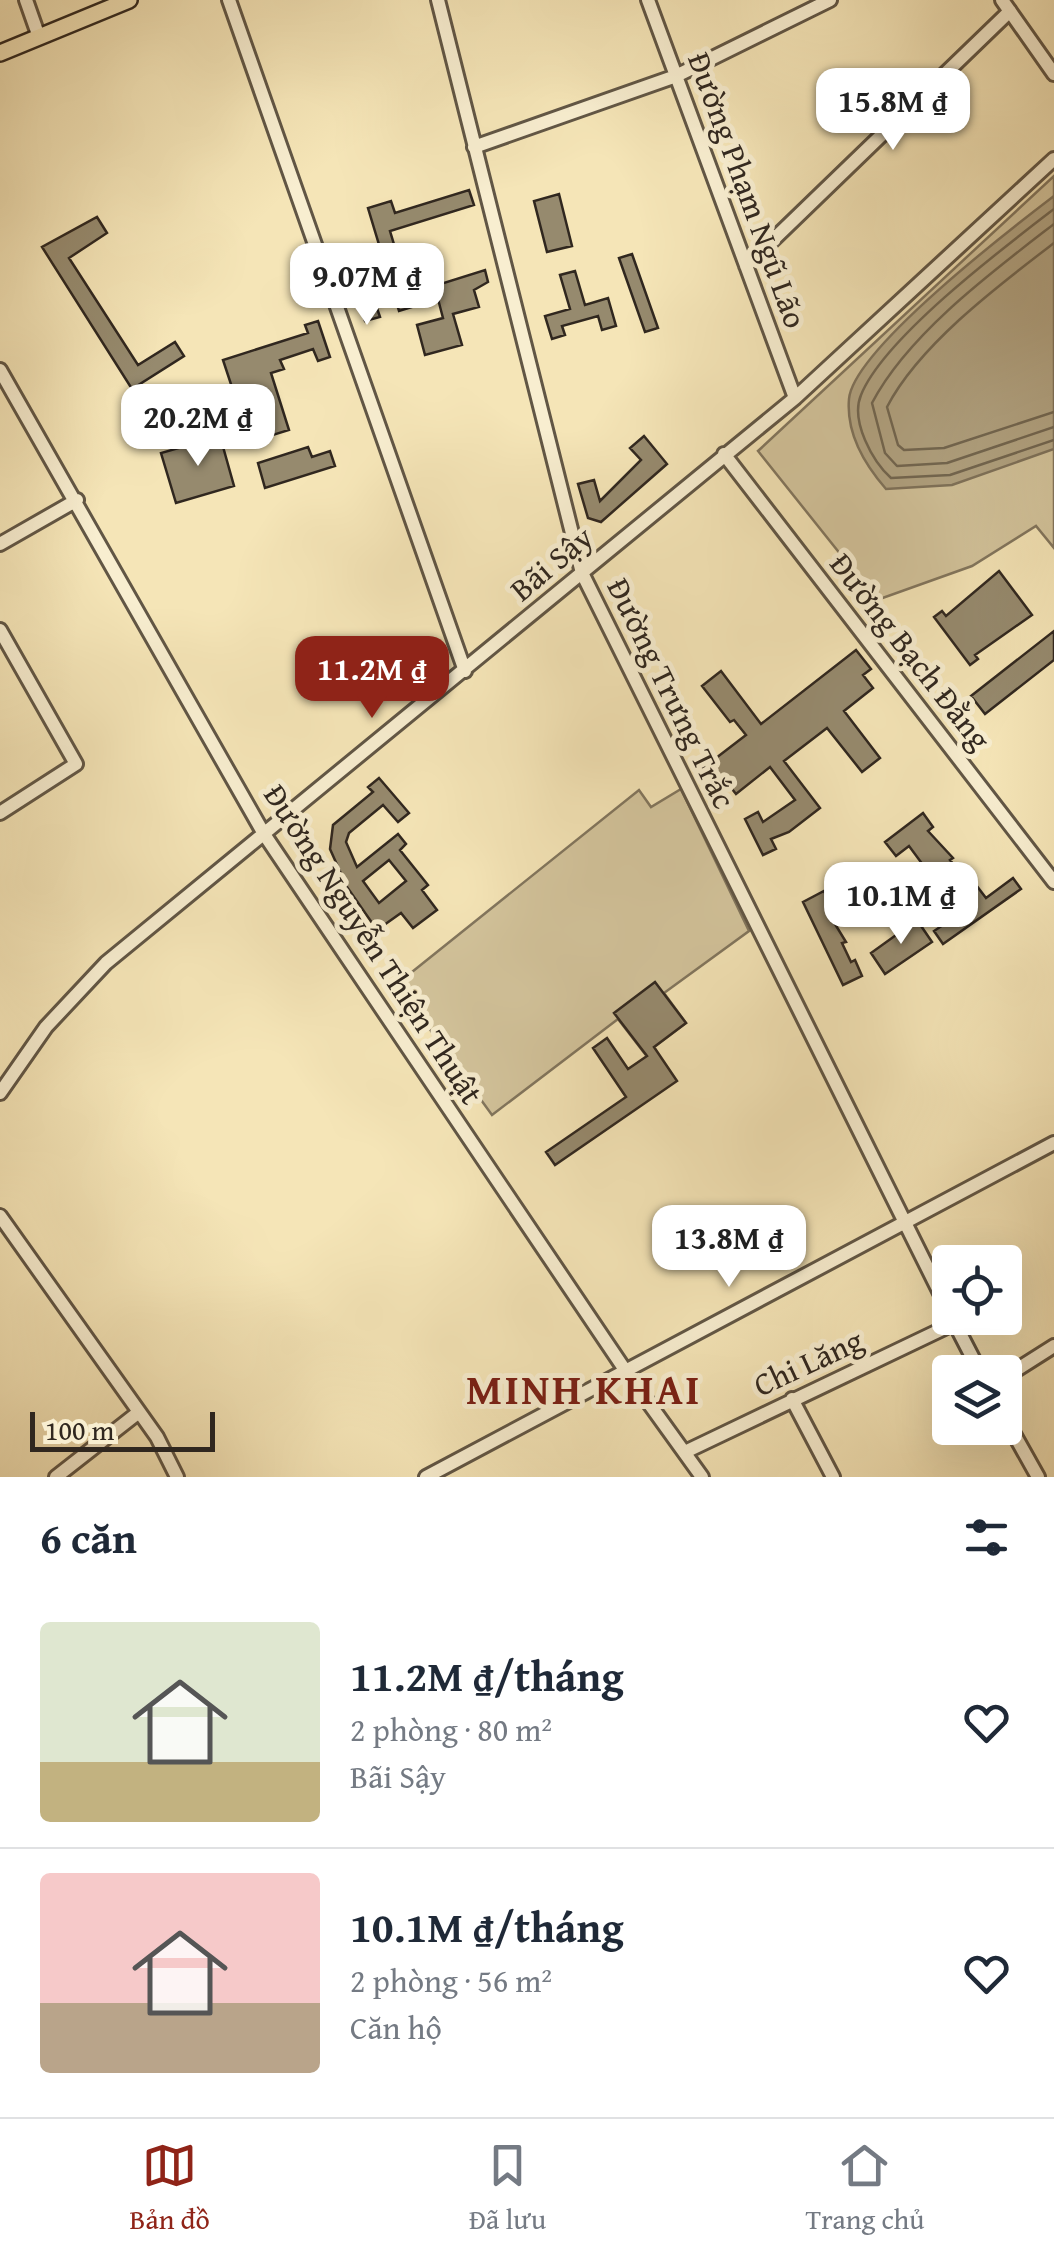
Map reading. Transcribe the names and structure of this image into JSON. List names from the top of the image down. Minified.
{"streets":{"street":["Đường Phạm Ngũ Lão","Bãi Sậy","Đường Bạch Đằng","Đường Trưng Trắc","Đường Nguyễn Thiện Thuật","Chi Lăng"]},"crossings":[["Đường Phạm Ngũ Lão","Bãi Sậy"],["Bãi Sậy","Đường Bạch Đằng"],["Bãi Sậy","Đường Trưng Trắc"],["Bãi Sậy","Đường Nguyễn Thiện Thuật"],["Đường Nguyễn Thiện Thuật","Chi Lăng"]],"districts":["MINH KHAI"],"scale_bar":"100 m","page":{"price":["15.8M ₫","9.07M ₫","20.2M ₫","11.2M ₫","10.1M ₫","13.8M ₫"],"scale":"100 m","heading":"6 căn","list":[{"name":"11.2M ₫/tháng","note":"2 phòng · 80 m² · Bãi Sậy"},{"name":"10.1M ₫/tháng","note":"2 phòng · 56 m² · Căn hộ"}],"tabs":["Bản đồ","Đã lưu","Trang chủ"]}}
